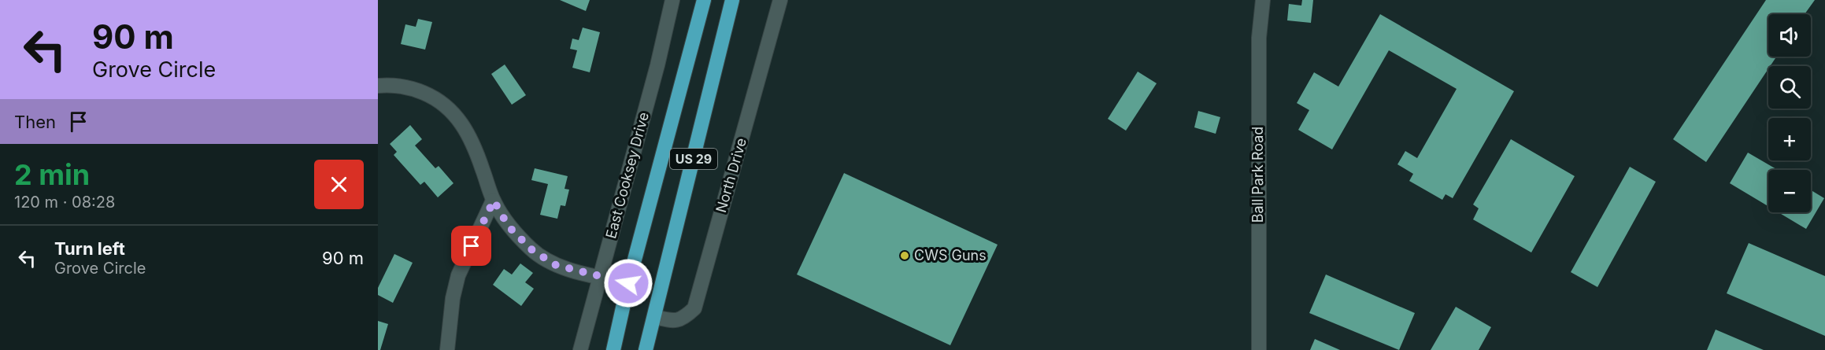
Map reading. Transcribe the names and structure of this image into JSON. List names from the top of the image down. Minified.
{"streets":{"highway":["US 29"],"street":["Ball Park Road","East Cooksey Drive","North Drive"]},"crossings":[["US 29","North Drive"]],"places":["CWS Guns"],"page":{"turn":["90 m","Grove Circle"],"map_buttons":["+","−"],"then":"Then","heading":["2 min","120 m · 08:28"],"list":[{"name":"Turn left","note":"Grove Circle","value":"90 m"}]}}
